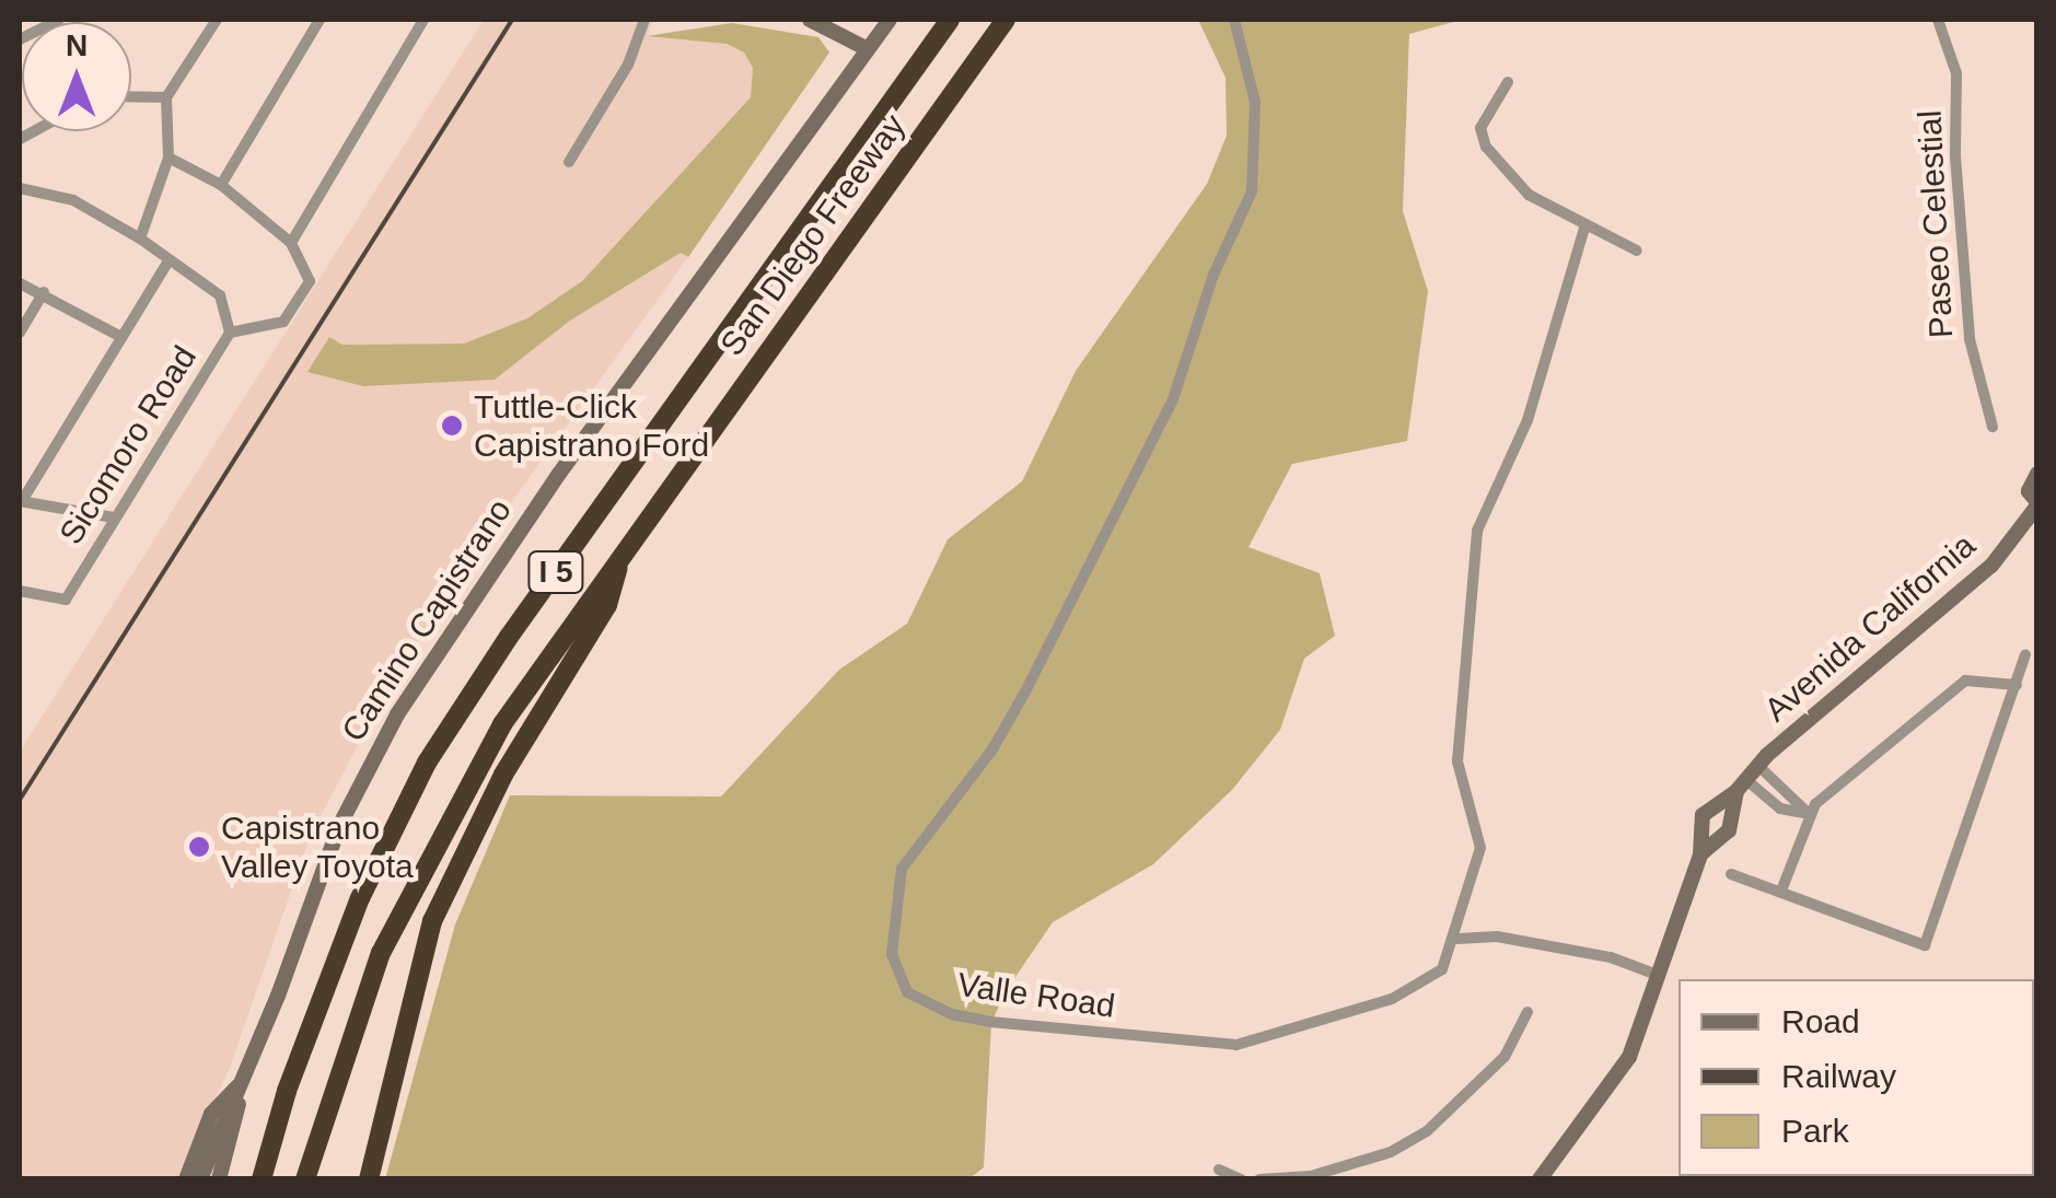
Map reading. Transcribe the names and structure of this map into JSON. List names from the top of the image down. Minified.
{"streets":{"highway":["San Diego Freeway","I 5"],"main road":["Camino Capistrano","Avenida California"],"street":["Paseo Celestial","Sicomoro Road","Valle Road"]},"places":["Tuttle-Click Capistrano Ford","Capistrano Valley Toyota"],"legend":["Road","Railway","Park"],"north":"top"}
